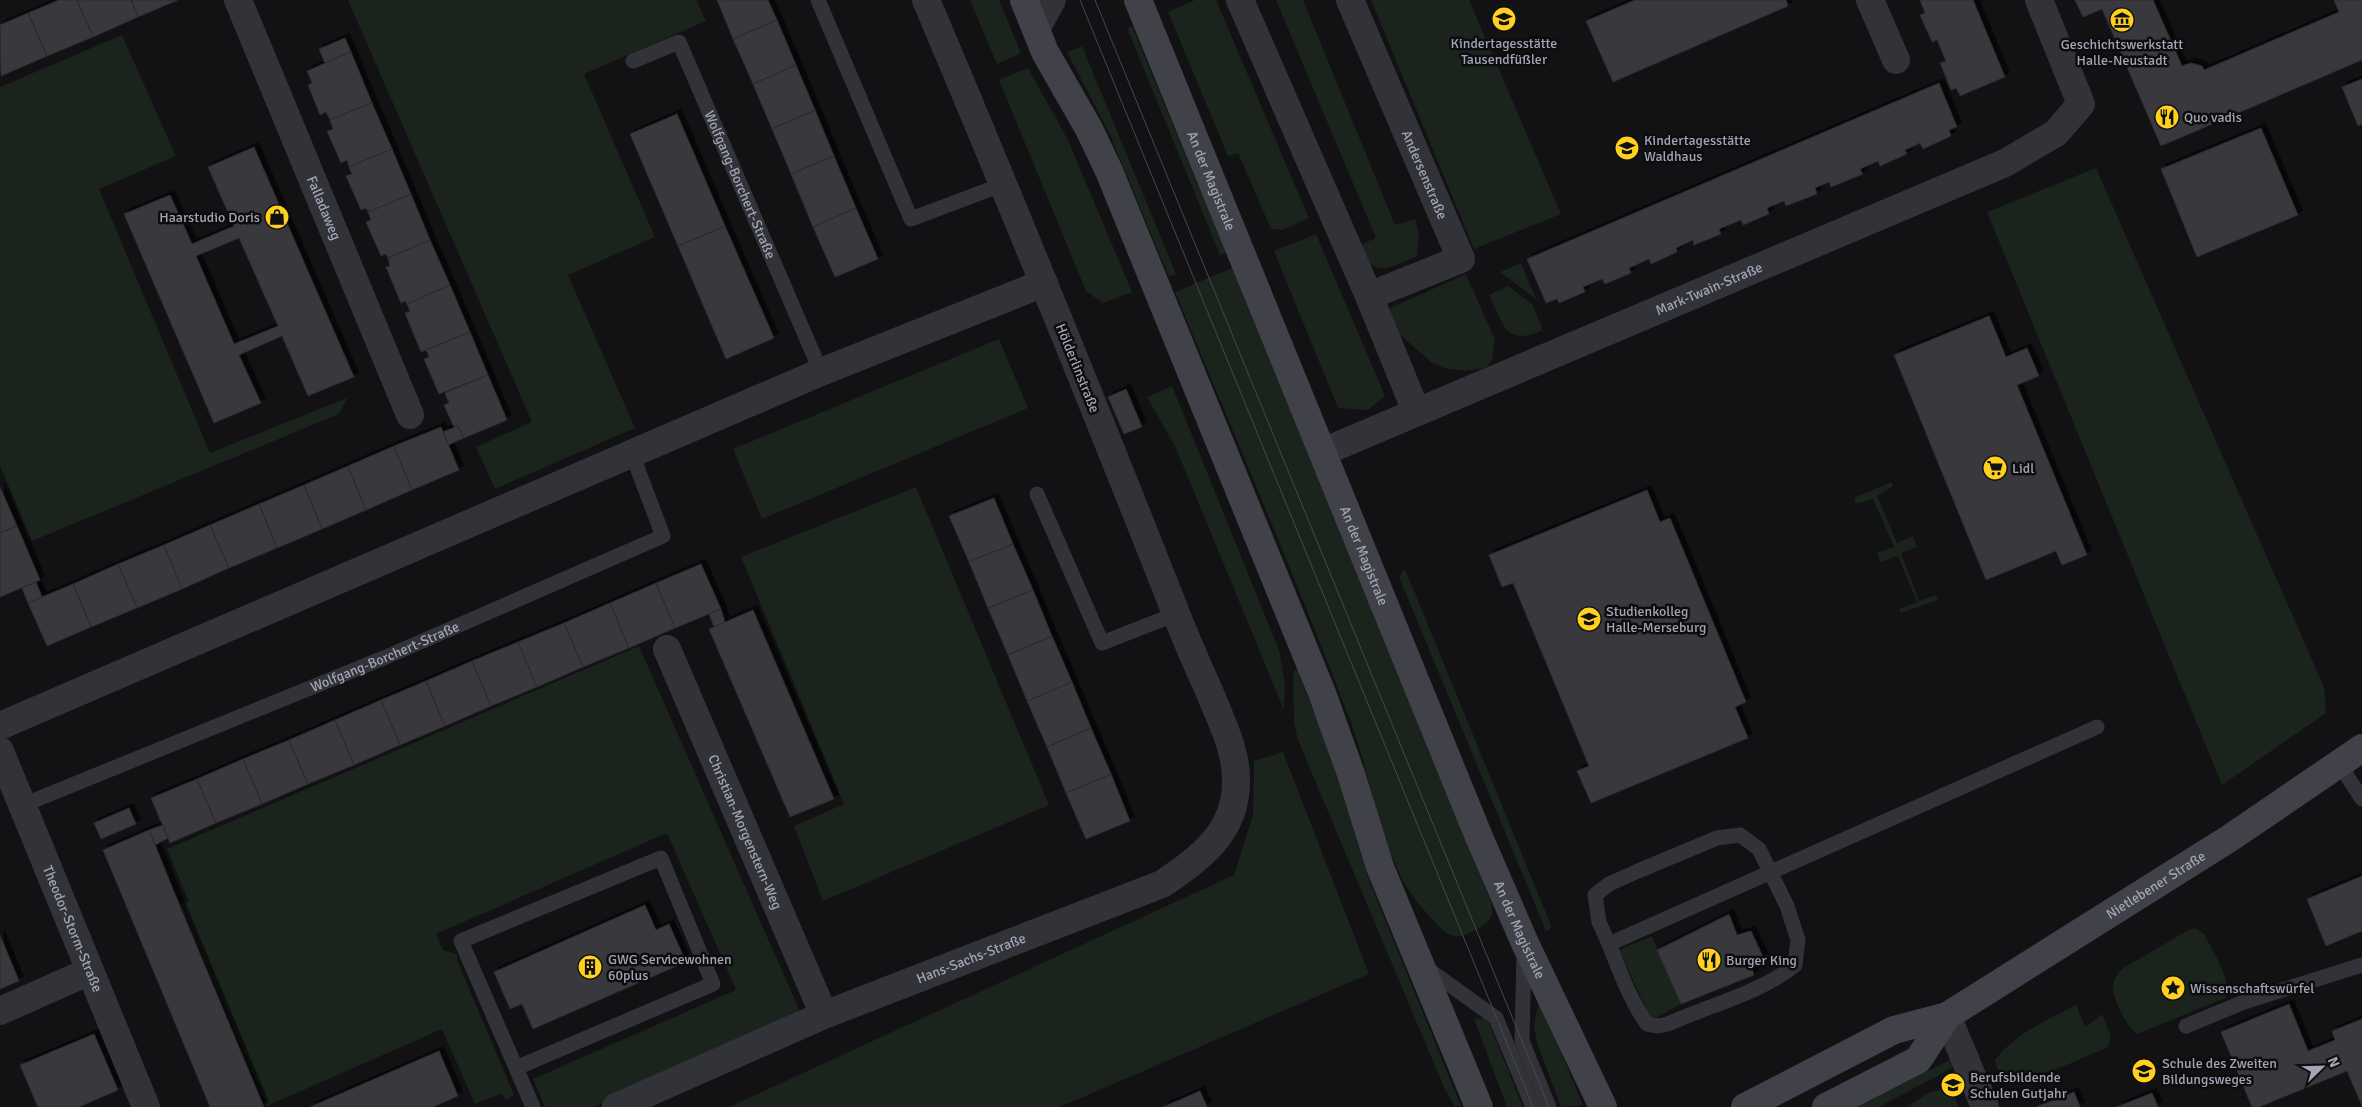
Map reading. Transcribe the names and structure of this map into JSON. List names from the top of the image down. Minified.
{"streets":{"main road":["An der Magistrale","Nietlebener Straße"],"street":["Andersenstraße","Falladaweg","Mark-Twain-Straße","Hölderlinstraße","Christian-Morgenstern-Weg","Theodor-Storm-Straße","Hans-Sachs-Straße"],"lane":["Wolfgang-Borchert-Straße"]},"crossings":[["An der Magistrale","Mark-Twain-Straße"],["Wolfgang-Borchert-Straße","Theodor-Storm-Straße"],["Hölderlinstraße","Hans-Sachs-Straße"],["Christian-Morgenstern-Weg","Hans-Sachs-Straße"]],"places":{"school or university":["Kindertagesstätte Tausendfüßler","Kindertagesstätte Waldhaus","Studienkolleg Halle-Merseburg","Schule des Zweiten Bildungsweges","Berufsbildende Schulen Gutjahr"],"museum":["Geschichtswerkstatt Halle-Neustadt"],"restaurant":["Quo vadis","Burger King"],"shop":["Haarstudio Doris"],"supermarket":["Lidl"],"building":["GWG Servicewohnen 60plus"],"place":["Wissenschaftswürfel"]},"north":"top right"}
